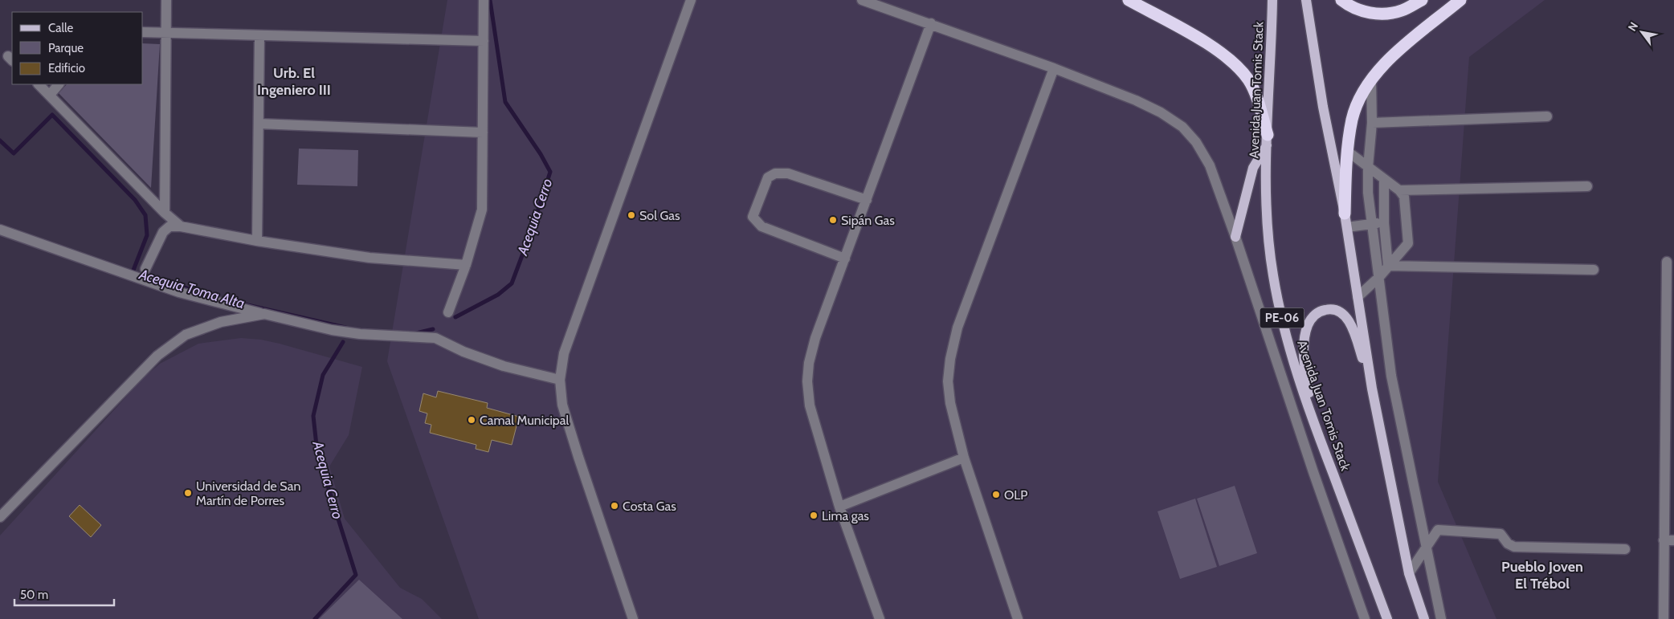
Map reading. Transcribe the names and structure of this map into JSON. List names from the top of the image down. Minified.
{"streets":{"main road":["Avenida Juan Tomis Stack","PE-06"]},"districts":["Urb. El Ingeniero III","Pueblo Joven El Trébol"],"water":["Acequia Cerro","Acequia Toma Alta"],"places":["Sol Gas","Sipán Gas","Camal Municipal","Universidad de San Martín de Porres","OLP","Costa Gas","Lima gas"],"legend":["Calle","Parque","Edificio"],"scale_bar":"50 m","north":"top left"}
